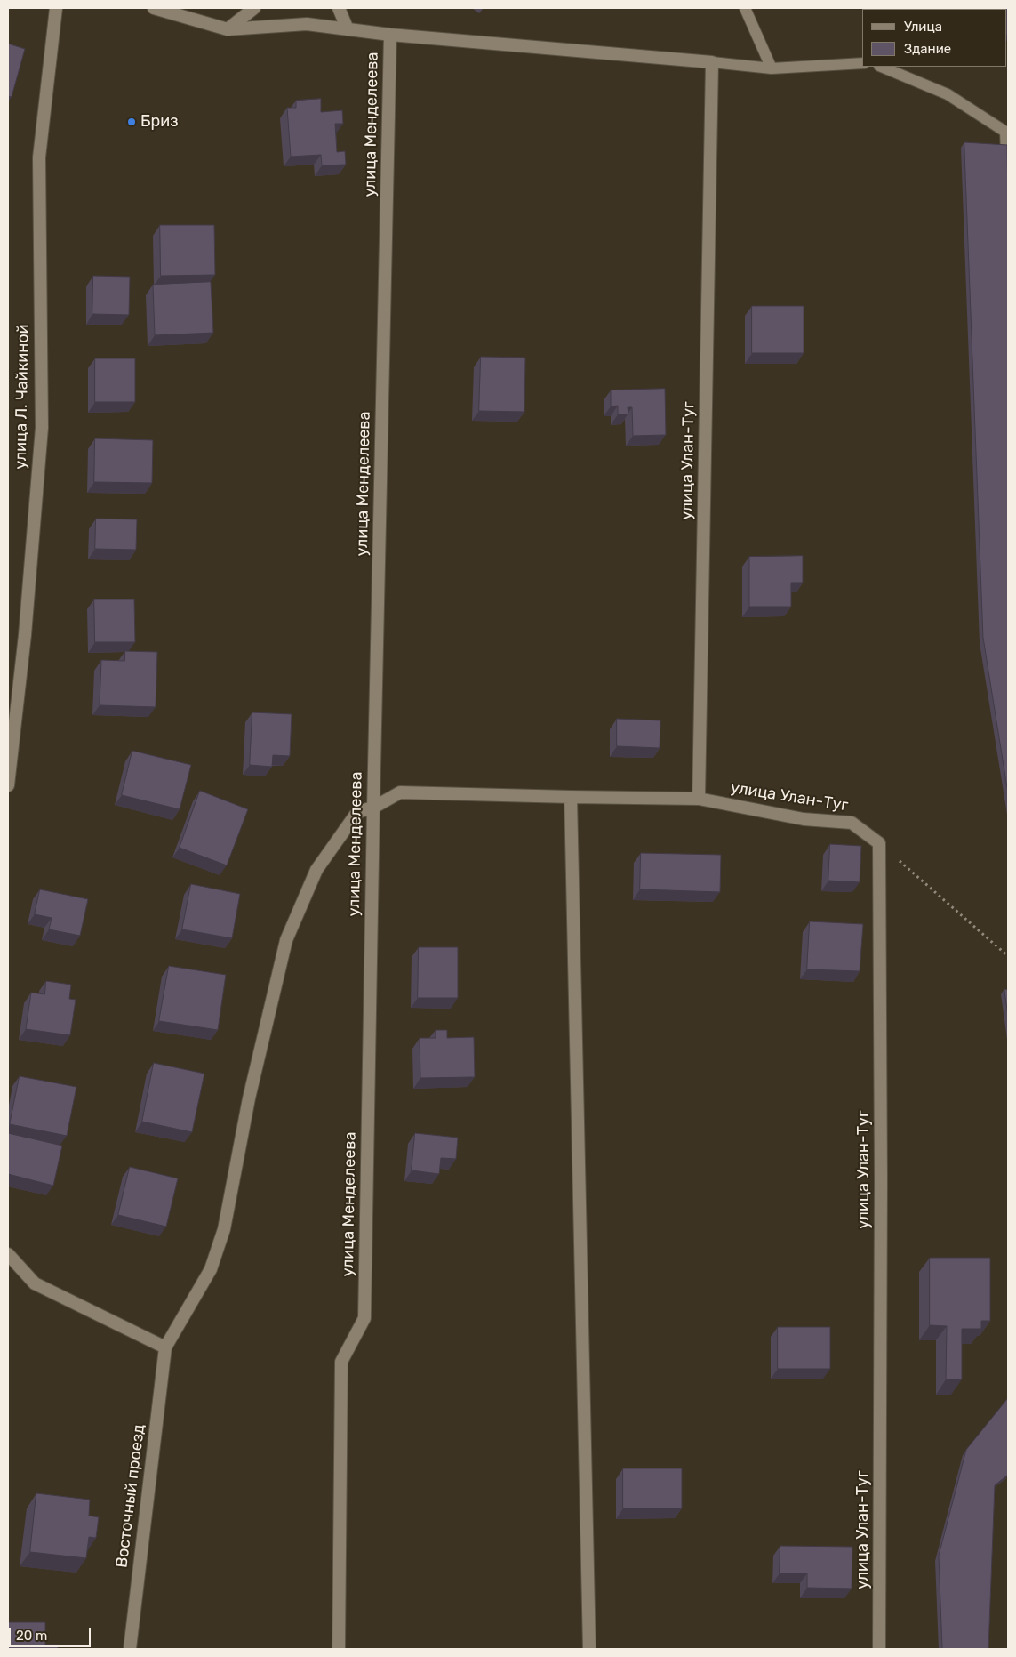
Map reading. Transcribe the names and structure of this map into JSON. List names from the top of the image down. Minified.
{"streets":{"street":["улица Менделеева","улица Л. Чайкиной","улица Улан-Туг","Восточный проезд"]},"places":["Бриз"],"legend":["Улица","Здание"],"scale_bar":"20 m"}
